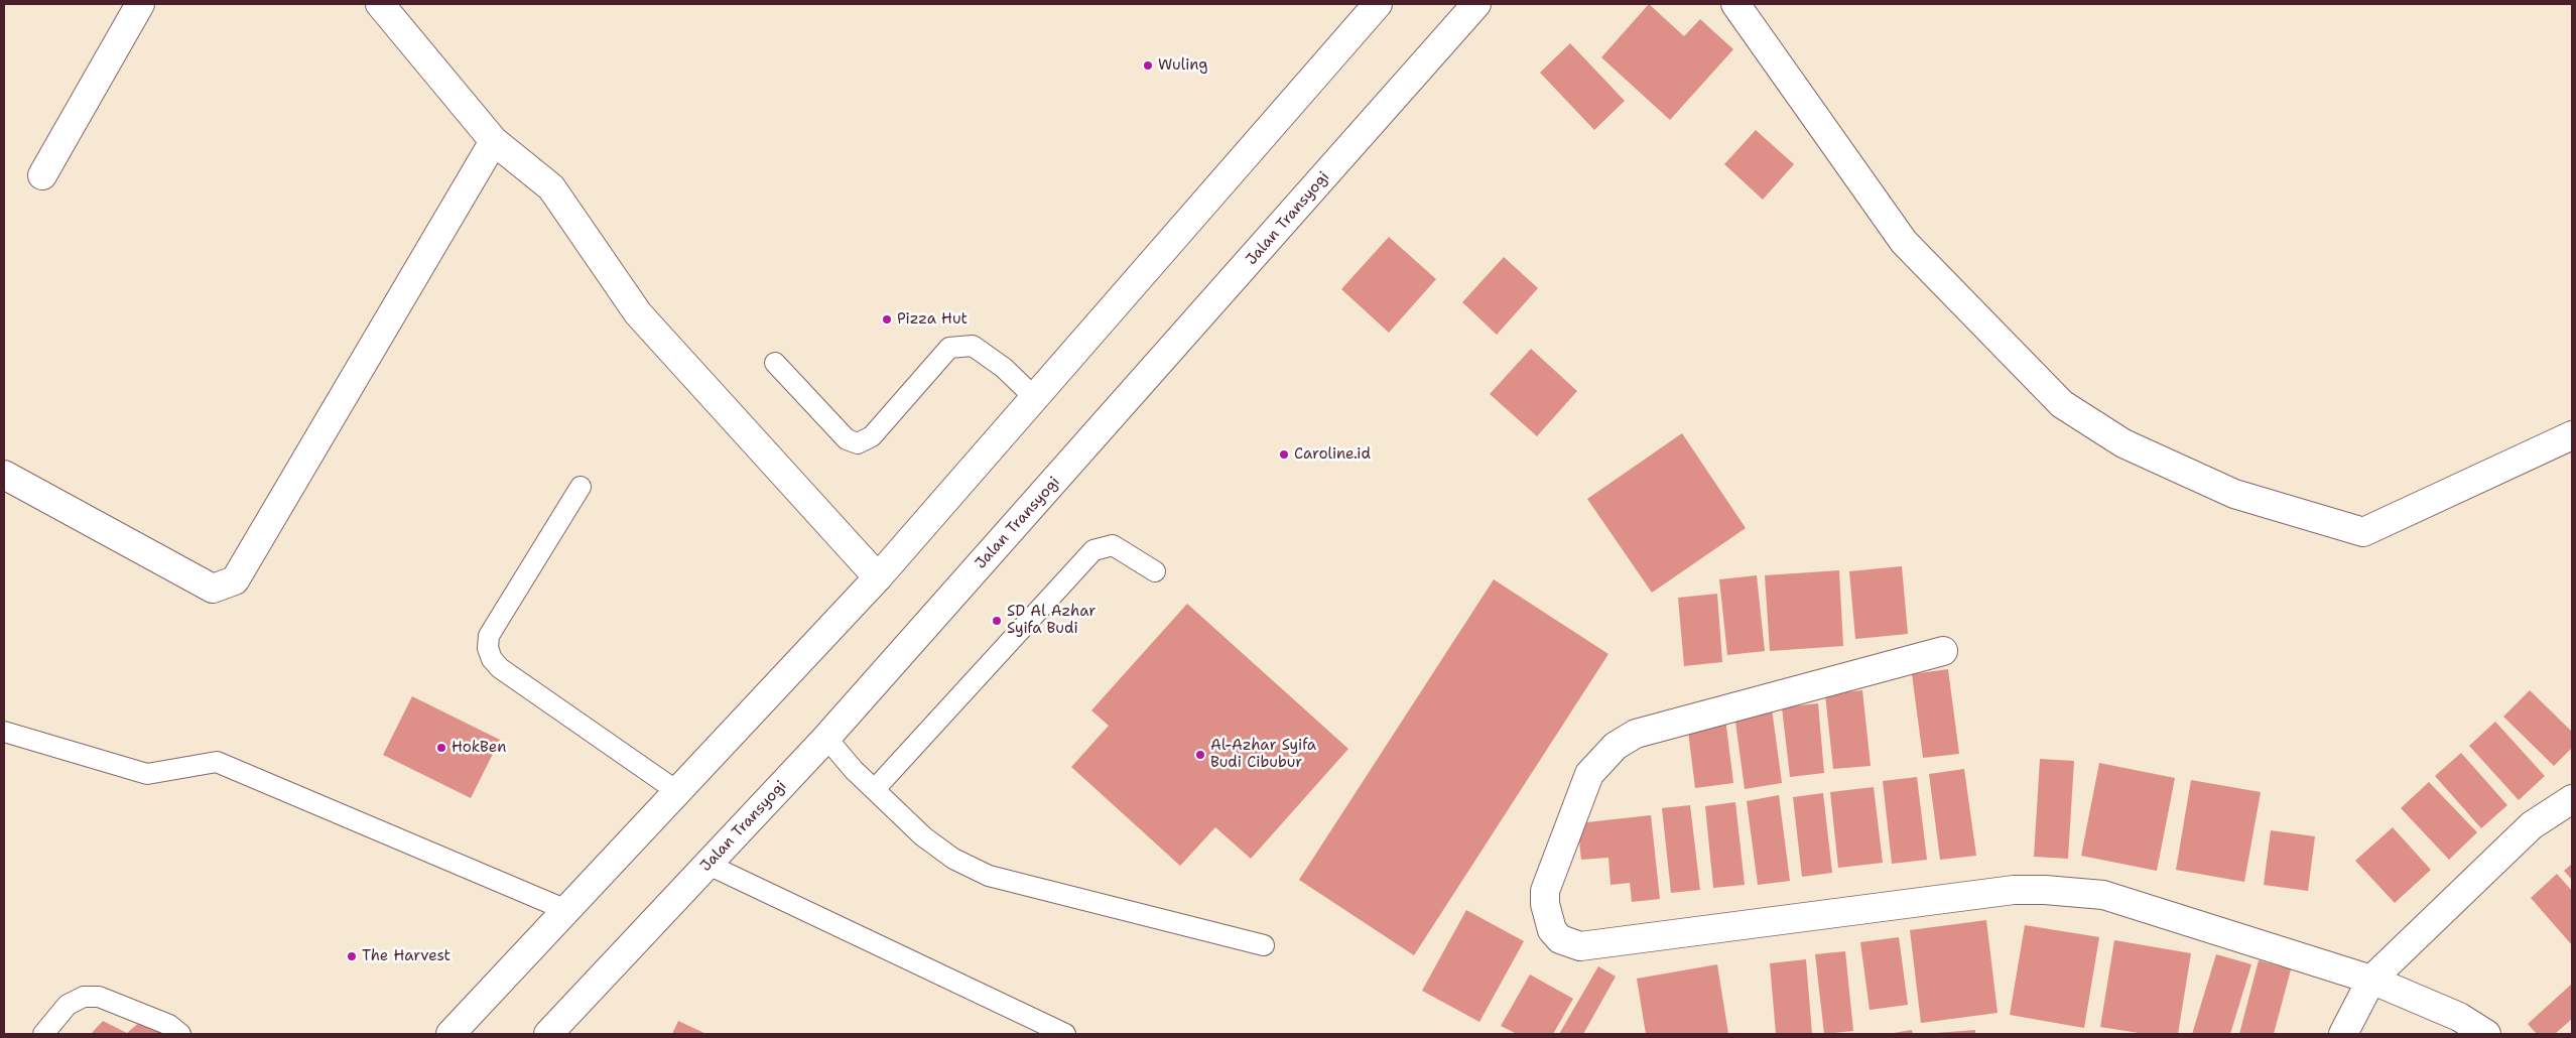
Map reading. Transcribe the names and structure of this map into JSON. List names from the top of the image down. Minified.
{"streets":{"main road":["Jalan Transyogi"]},"places":["Wuling","Pizza Hut","Caroline.id","SD Al Azhar Syifa Budi","HokBen","Al-Azhar Syifa Budi Cibubur","The Harvest"]}
